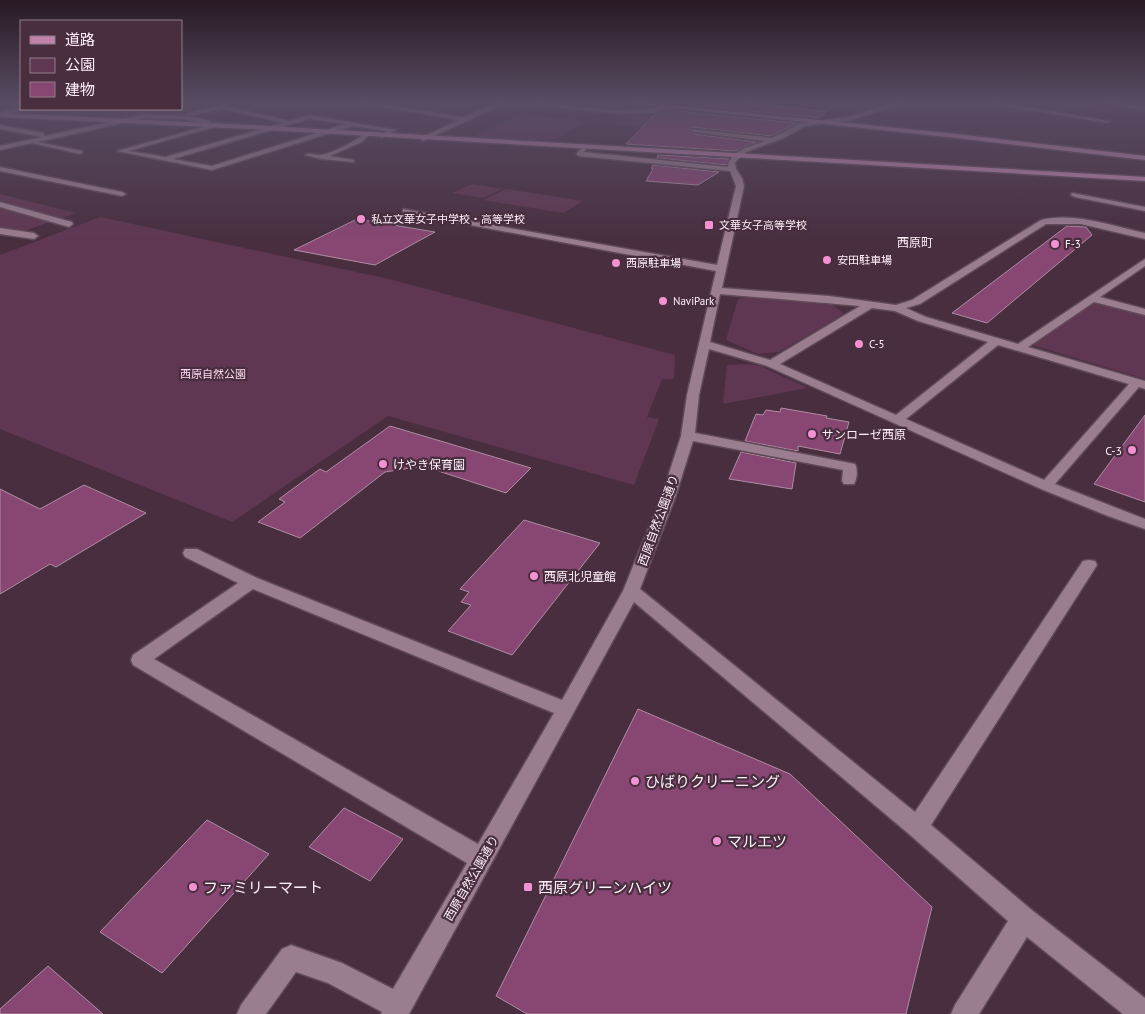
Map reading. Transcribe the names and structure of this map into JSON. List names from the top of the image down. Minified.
{"streets":{"street":["西原自然公園通り"]},"districts":["西原町"],"parks":["西原自然公園"],"places":{"other":["私立文華女子中学校・高等学校","F-3","安田駐車場","西原駐車場","NaviPark","C-5","サンローゼ西原","C-3","けやき保育園","西原北児童館","ひばりクリーニング","マルエツ","ファミリーマート"],"transit":["文華女子高等学校","西原グリーンハイツ"]},"legend":["道路","公園","建物"]}
